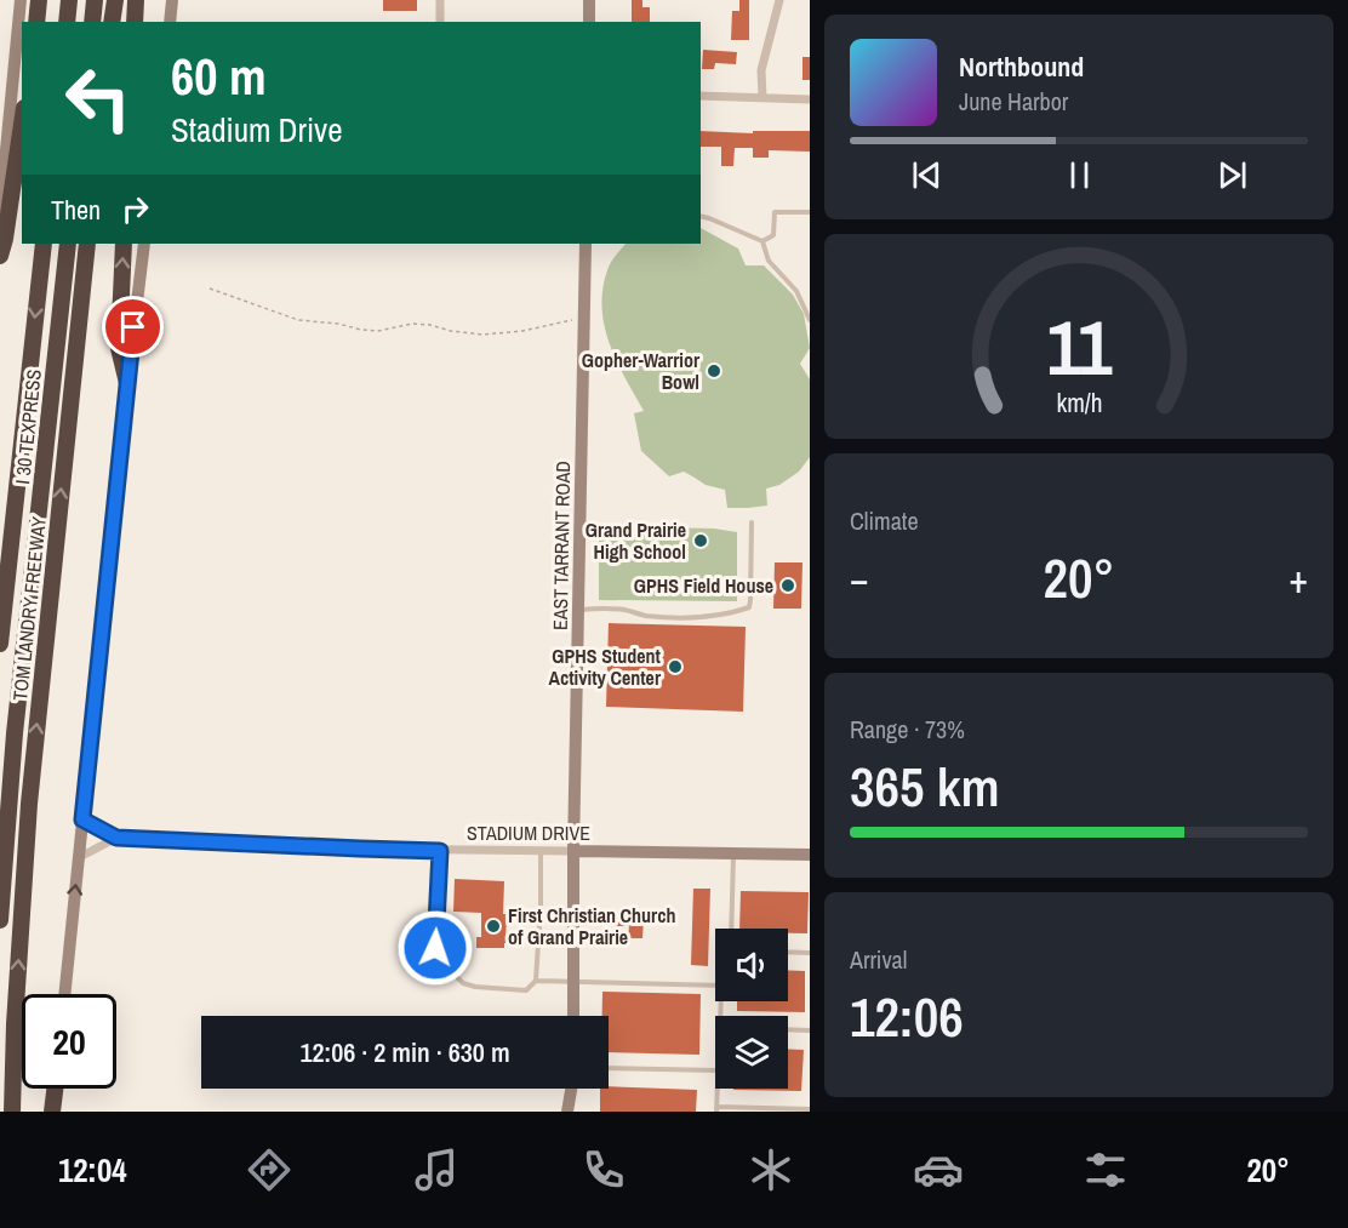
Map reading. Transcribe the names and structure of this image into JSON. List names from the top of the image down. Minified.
{"streets":{"highway":["I 30 TEXPRESS","TOM LANDRY FREEWAY"],"street":["EAST TARRANT ROAD","STADIUM DRIVE"]},"crossings":[["EAST TARRANT ROAD","STADIUM DRIVE"]],"places":["Gopher-Warrior Bowl","Grand Prairie High School","GPHS Field House","GPHS Student Activity Center","First Christian Church of Grand Prairie"],"page":{"turn":["60 m","Stadium Drive"],"song":["Northbound","June Harbor"],"then":"Then","tile":["Climate",["Range · 73%","365 km"],["Arrival","12:06"]],"heat":["−","20°","+"],"limit":"20","trip":"12:06 · 2 min · 630 m","tabs":["12:04","20°"],"gauge":["11","km/h"]}}
